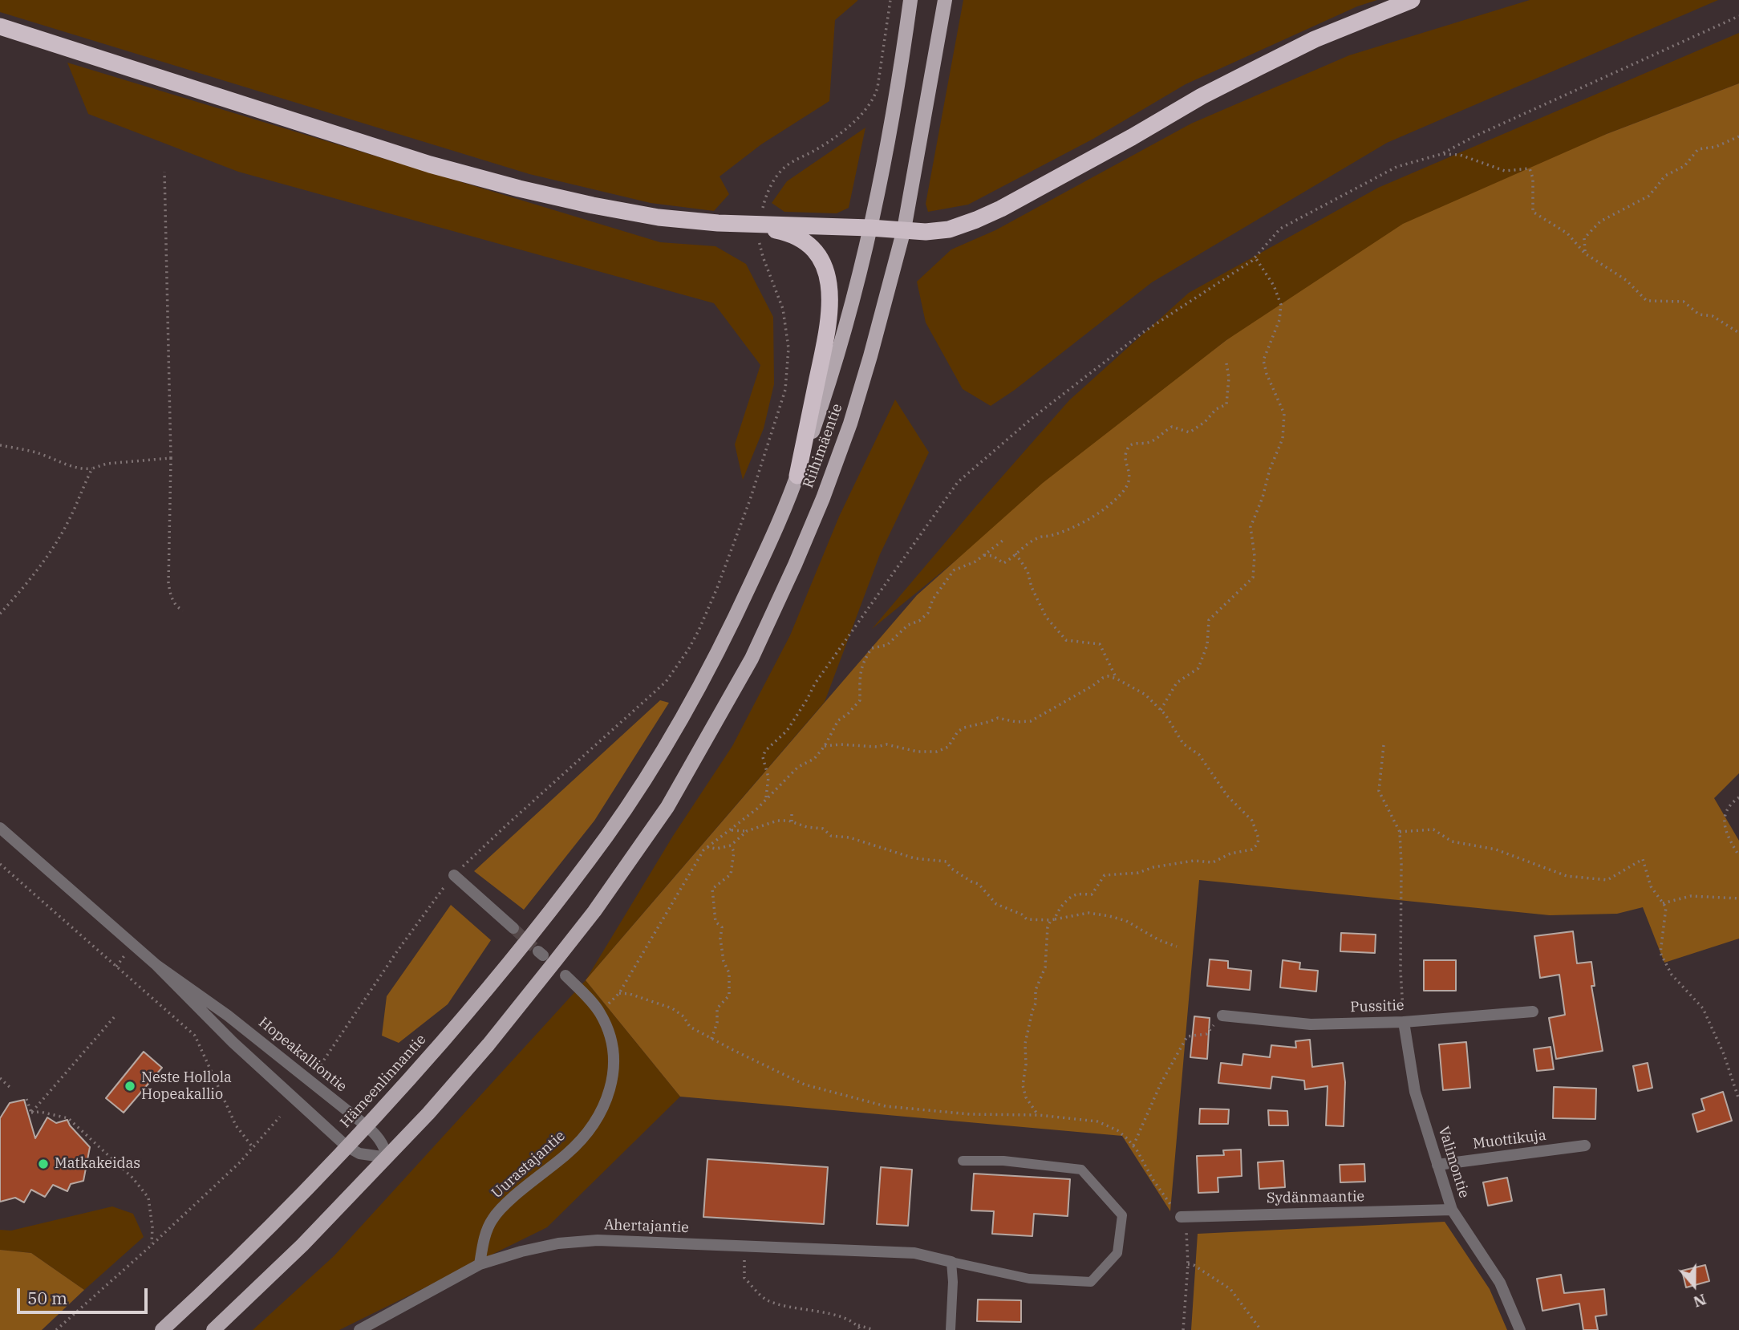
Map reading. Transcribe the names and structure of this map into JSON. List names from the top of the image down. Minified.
{"streets":{"main road":["Riihimäentie","Hämeenlinnantie"],"street":["Pussitie","Hopeakalliontie","Muottikuja","Valimontie","Uurastajantie","Sydänmaantie","Ahertajantie"]},"crossings":[["Riihimäentie","Hopeakalliontie"],["Riihimäentie","Hämeenlinnantie"],["Pussitie","Valimontie"],["Hopeakalliontie","Hämeenlinnantie"],["Muottikuja","Valimontie"],["Valimontie","Sydänmaantie"],["Uurastajantie","Ahertajantie"]],"places":["Neste Hollola Hopeakallio","Matkakeidas"],"scale_bar":"50 m","north":"bottom"}
